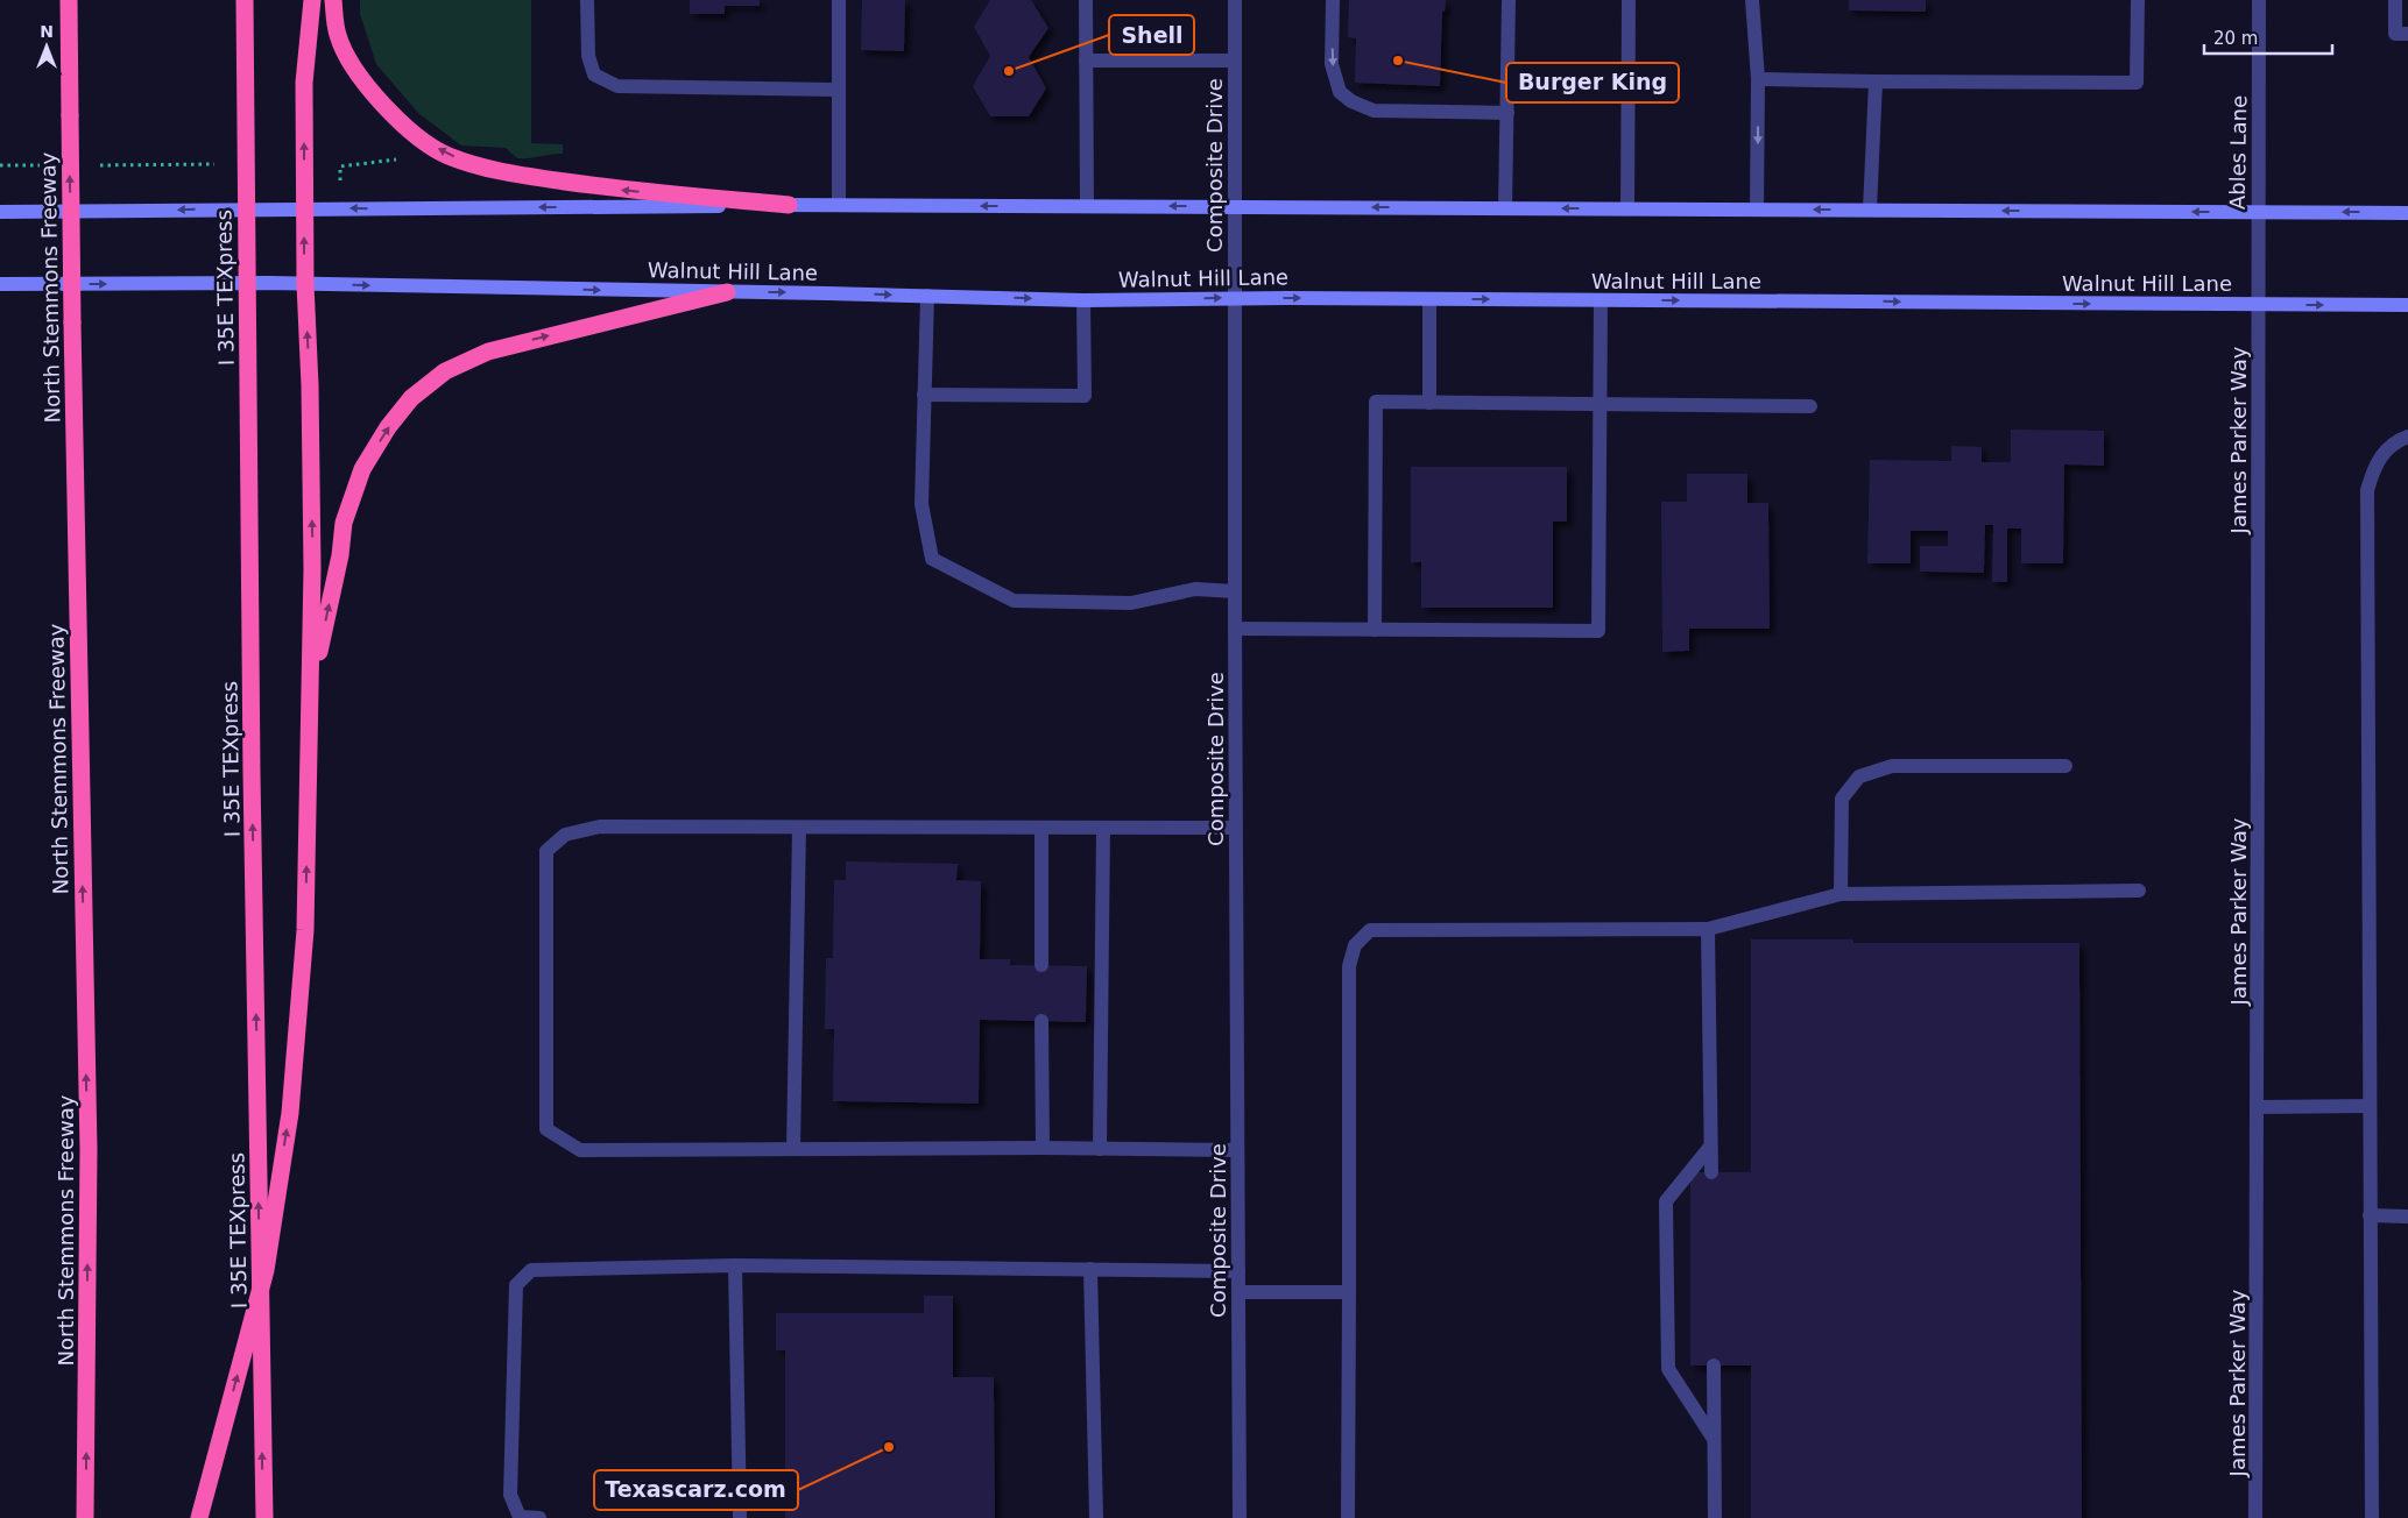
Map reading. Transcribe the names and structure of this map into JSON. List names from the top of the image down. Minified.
{"streets":{"highway":["North Stemmons Freeway","I 35E TEXpress"],"main road":["Walnut Hill Lane"],"street":["Ables Lane","Composite Drive","James Parker Way"]},"crossings":[["Ables Lane","Walnut Hill Lane"],["Ables Lane","James Parker Way"],["Composite Drive","Walnut Hill Lane"],["Walnut Hill Lane","James Parker Way"]],"one_way":["North Stemmons Freeway"],"places":["Burger King","Shell","Texascarz.com"],"scale_bar":"20 m","north":"top"}
